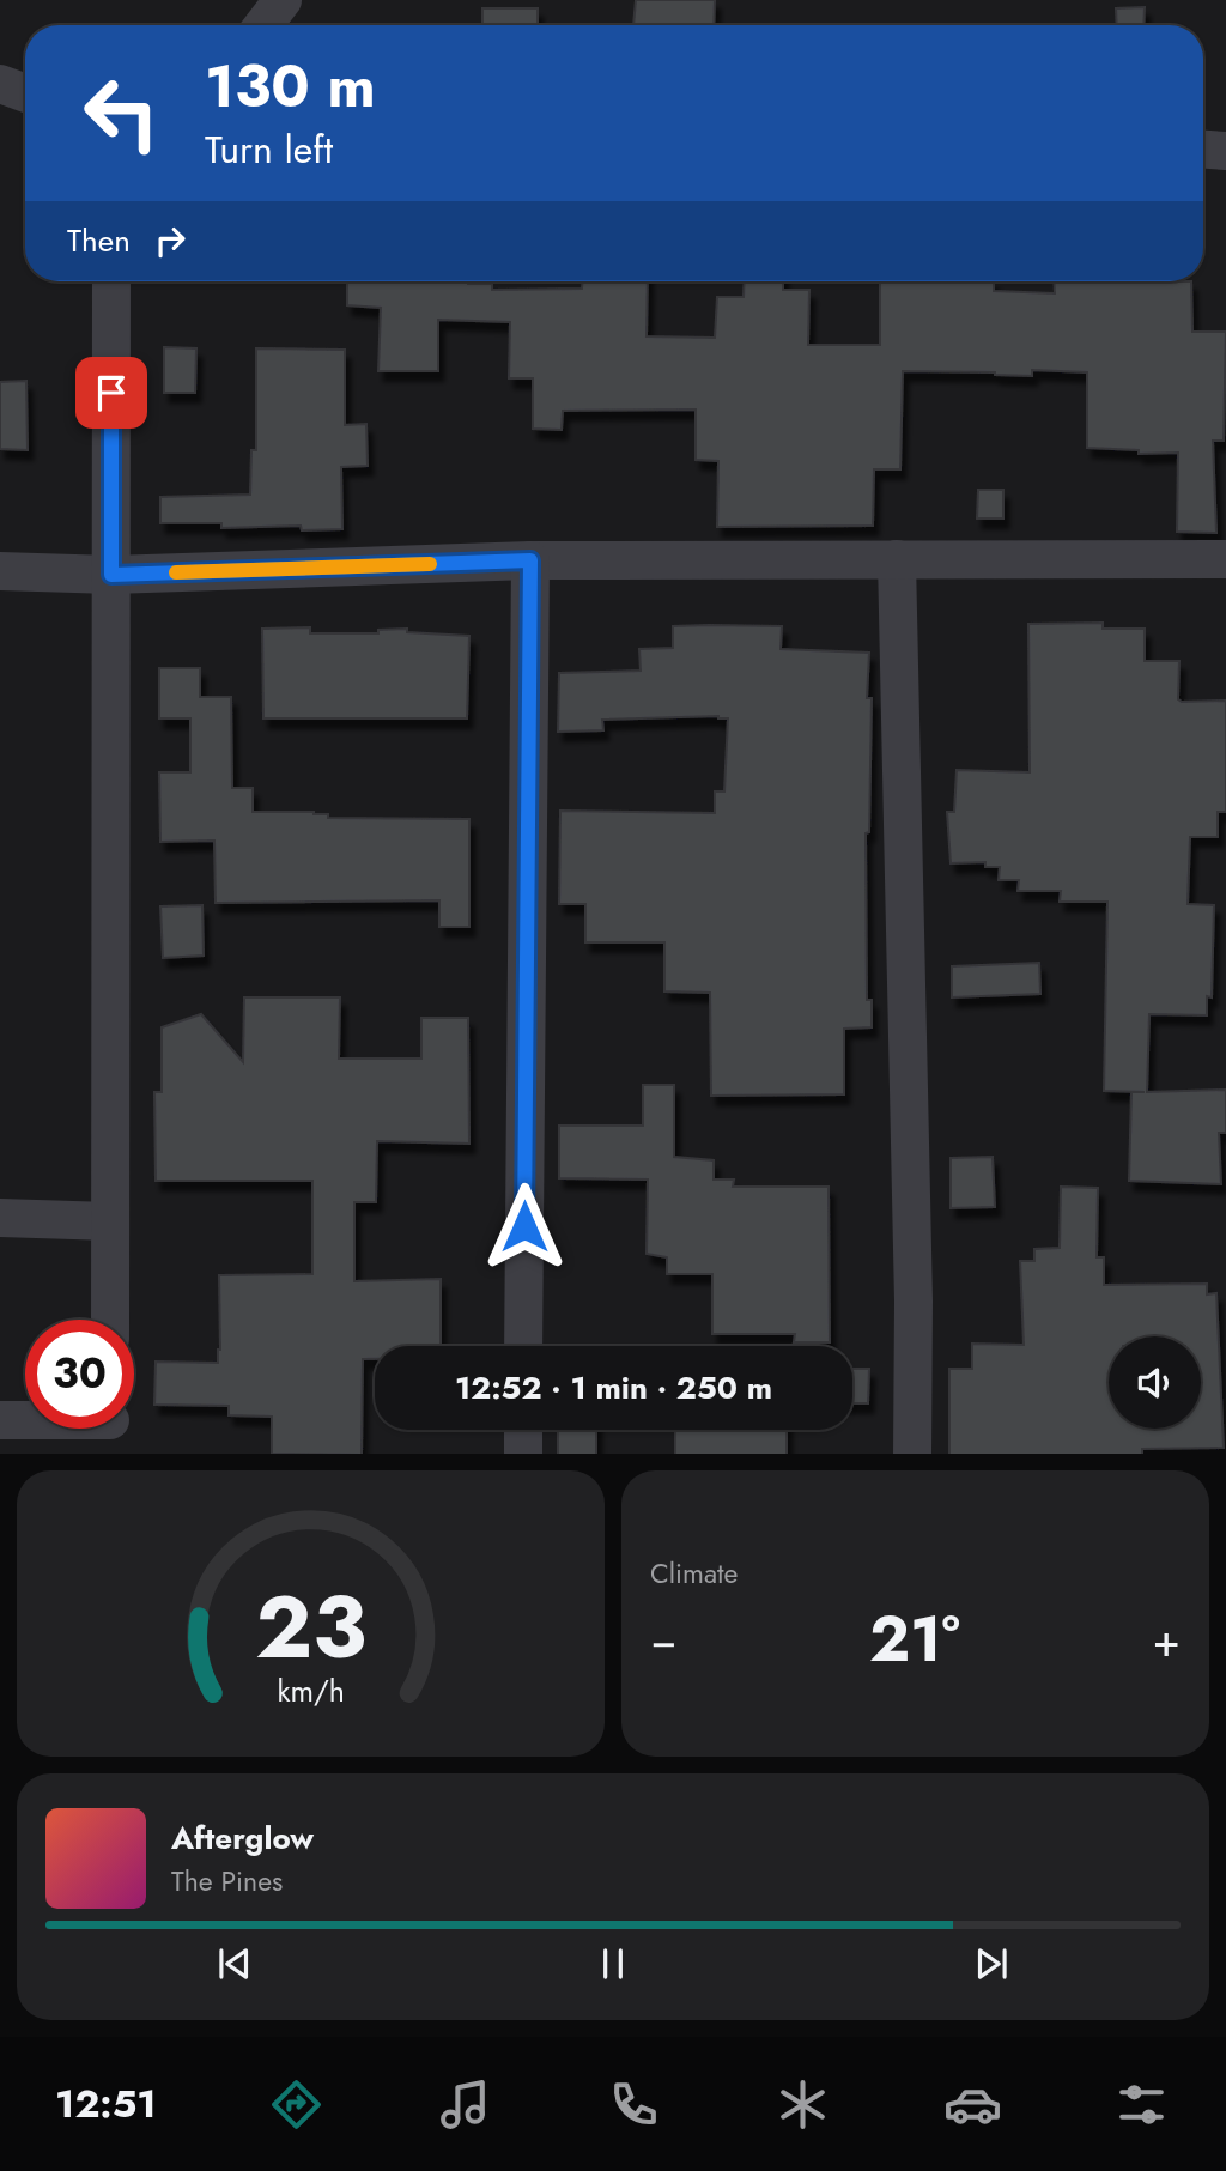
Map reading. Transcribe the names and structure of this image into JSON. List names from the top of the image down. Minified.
{"page":{"turn":["130 m","Turn left"],"then":"Then","limit":"30","trip":"12:52 · 1 min · 250 m","tile":"Climate","heat":["−","21°","+"],"song":["Afterglow","The Pines"],"tabs":"12:51","gauge":["23","km/h"]}}
